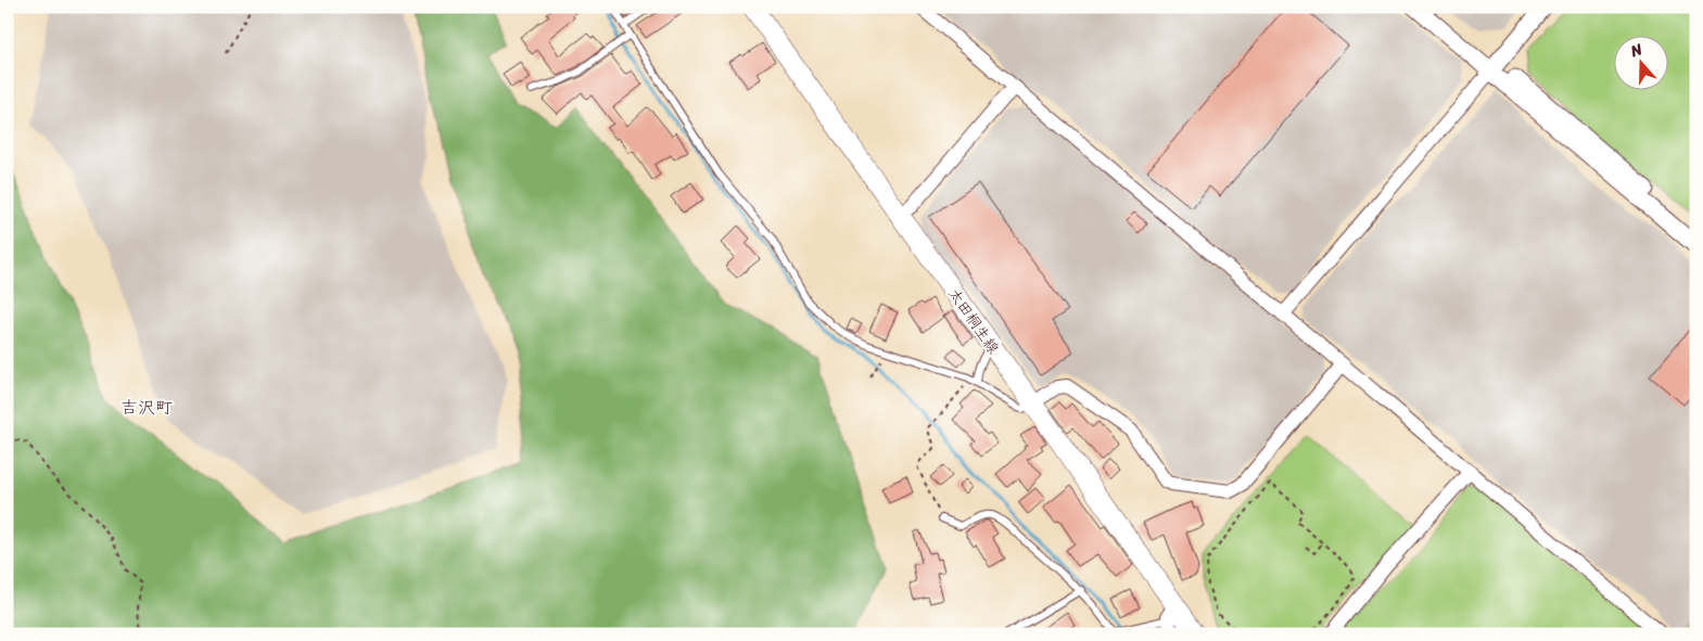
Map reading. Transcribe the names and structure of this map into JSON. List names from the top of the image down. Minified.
{"streets":{"main road":["太田桐生線"]},"districts":["吉沢町"],"north":"top"}
